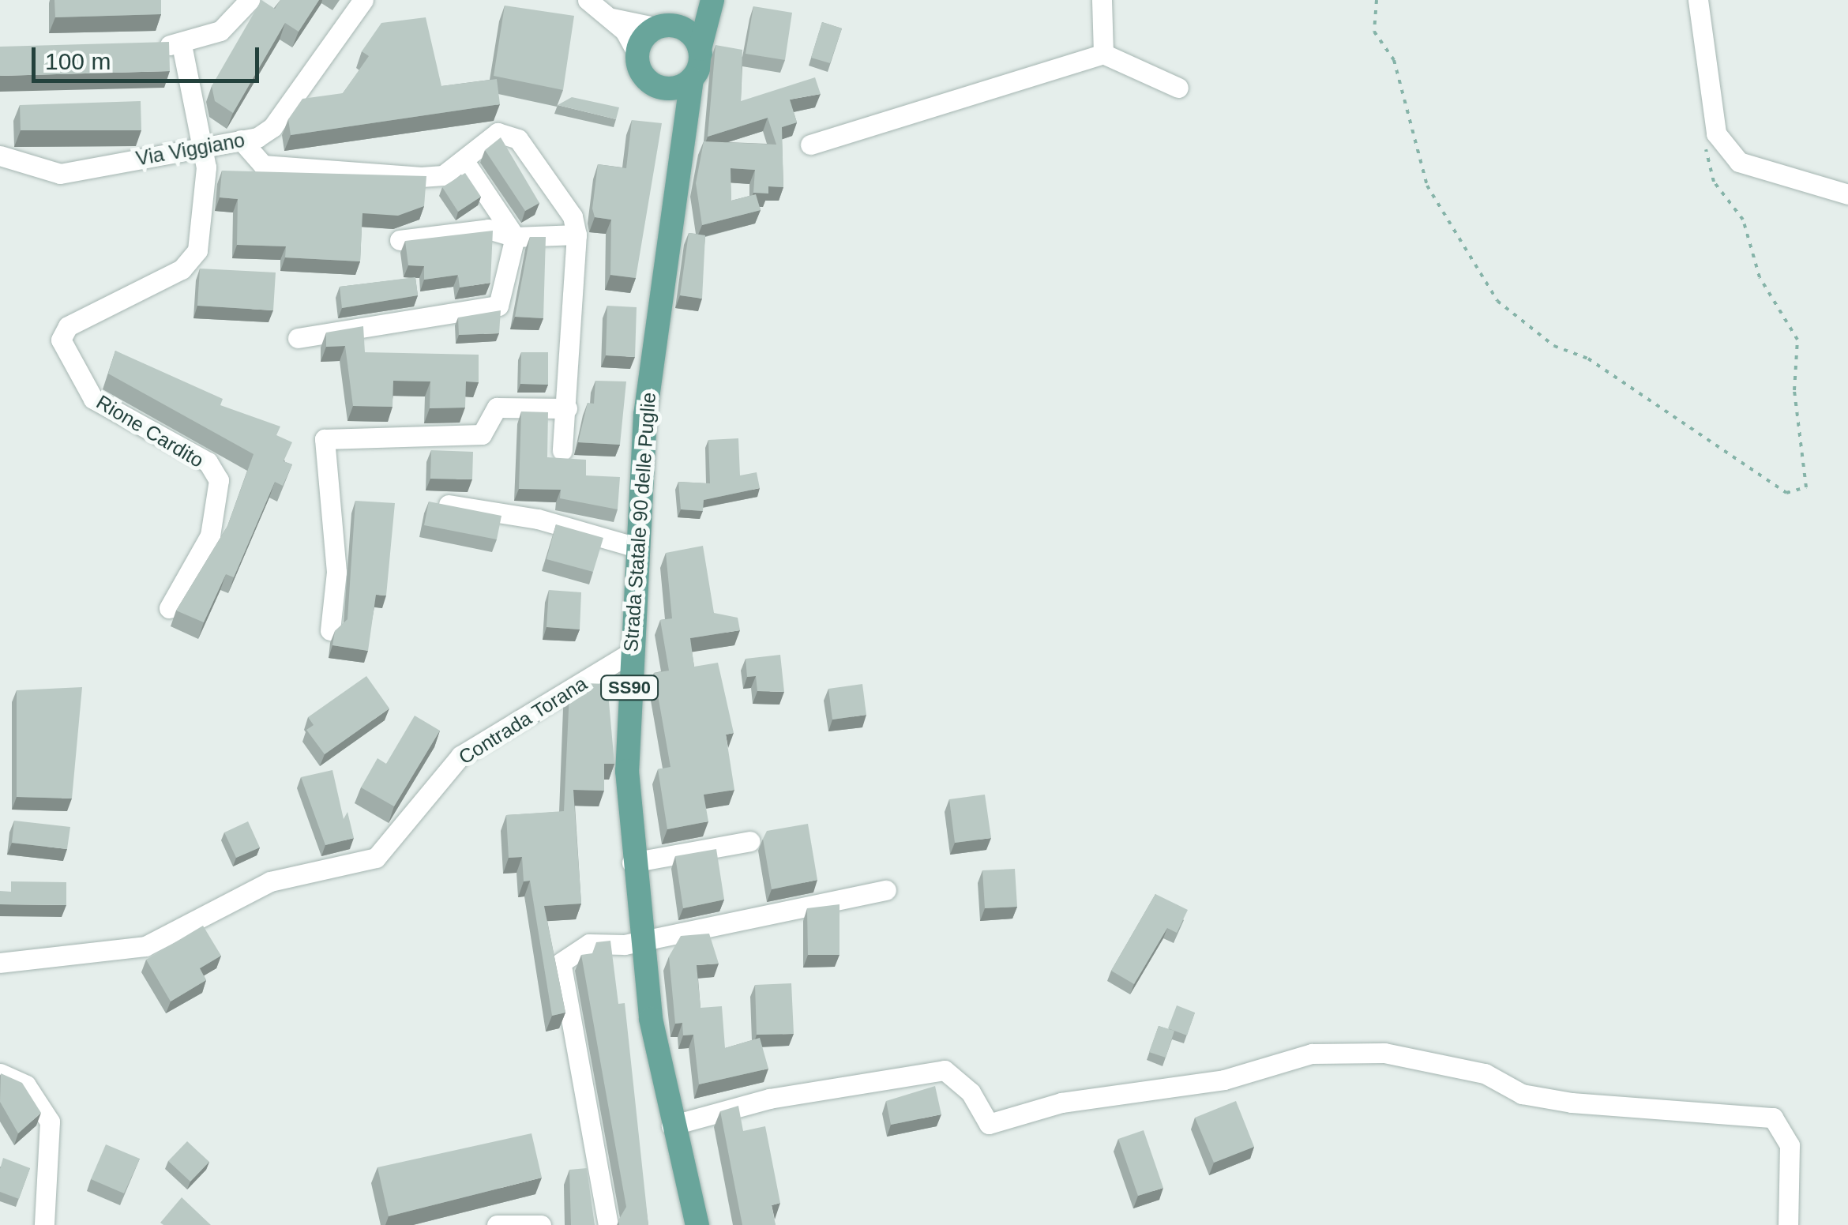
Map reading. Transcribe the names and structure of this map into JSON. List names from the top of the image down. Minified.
{"streets":{"main road":["Strada Statale 90 delle Puglie","SS90"],"street":["Via Viggiano","Rione Cardito","Contrada Torana"]},"crossings":[["Via Viggiano","Rione Cardito"],["Strada Statale 90 delle Puglie","Contrada Torana"]],"scale_bar":"100 m"}
